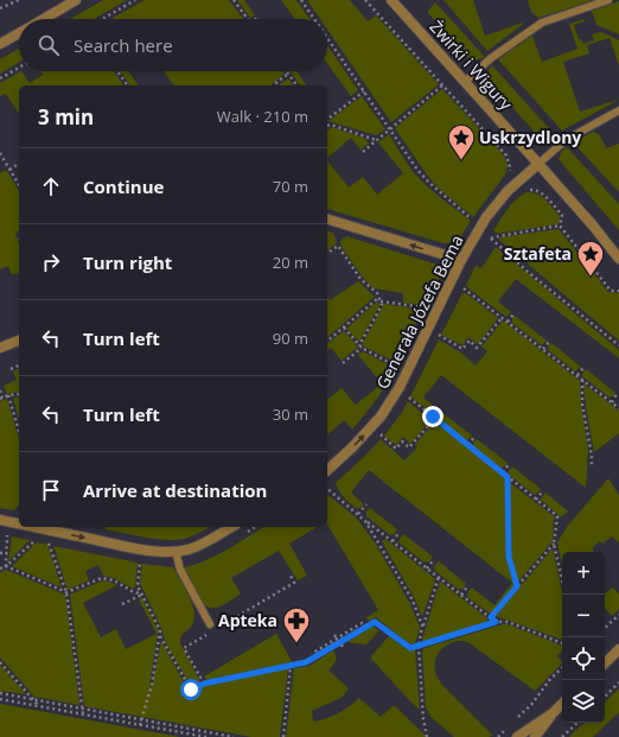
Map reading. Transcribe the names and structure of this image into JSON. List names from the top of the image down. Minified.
{"streets":{"street":["Żwirki i Wigury","Generała Józefa Bema"]},"crossings":[["Żwirki i Wigury","Generała Józefa Bema"]],"one_way":["Generała Józefa Bema"],"places":{"place":["Uskrzydlony","Sztafeta"],"pharmacy":["Apteka"]},"page":{"search":"Search here","heading":["3 min","Walk · 210 m"],"list":[["Continue","70 m"],["Turn right","20 m"],["Turn left","90 m"],["Turn left","30 m"],"Arrive at destination"],"map_buttons":["+","−"]}}
